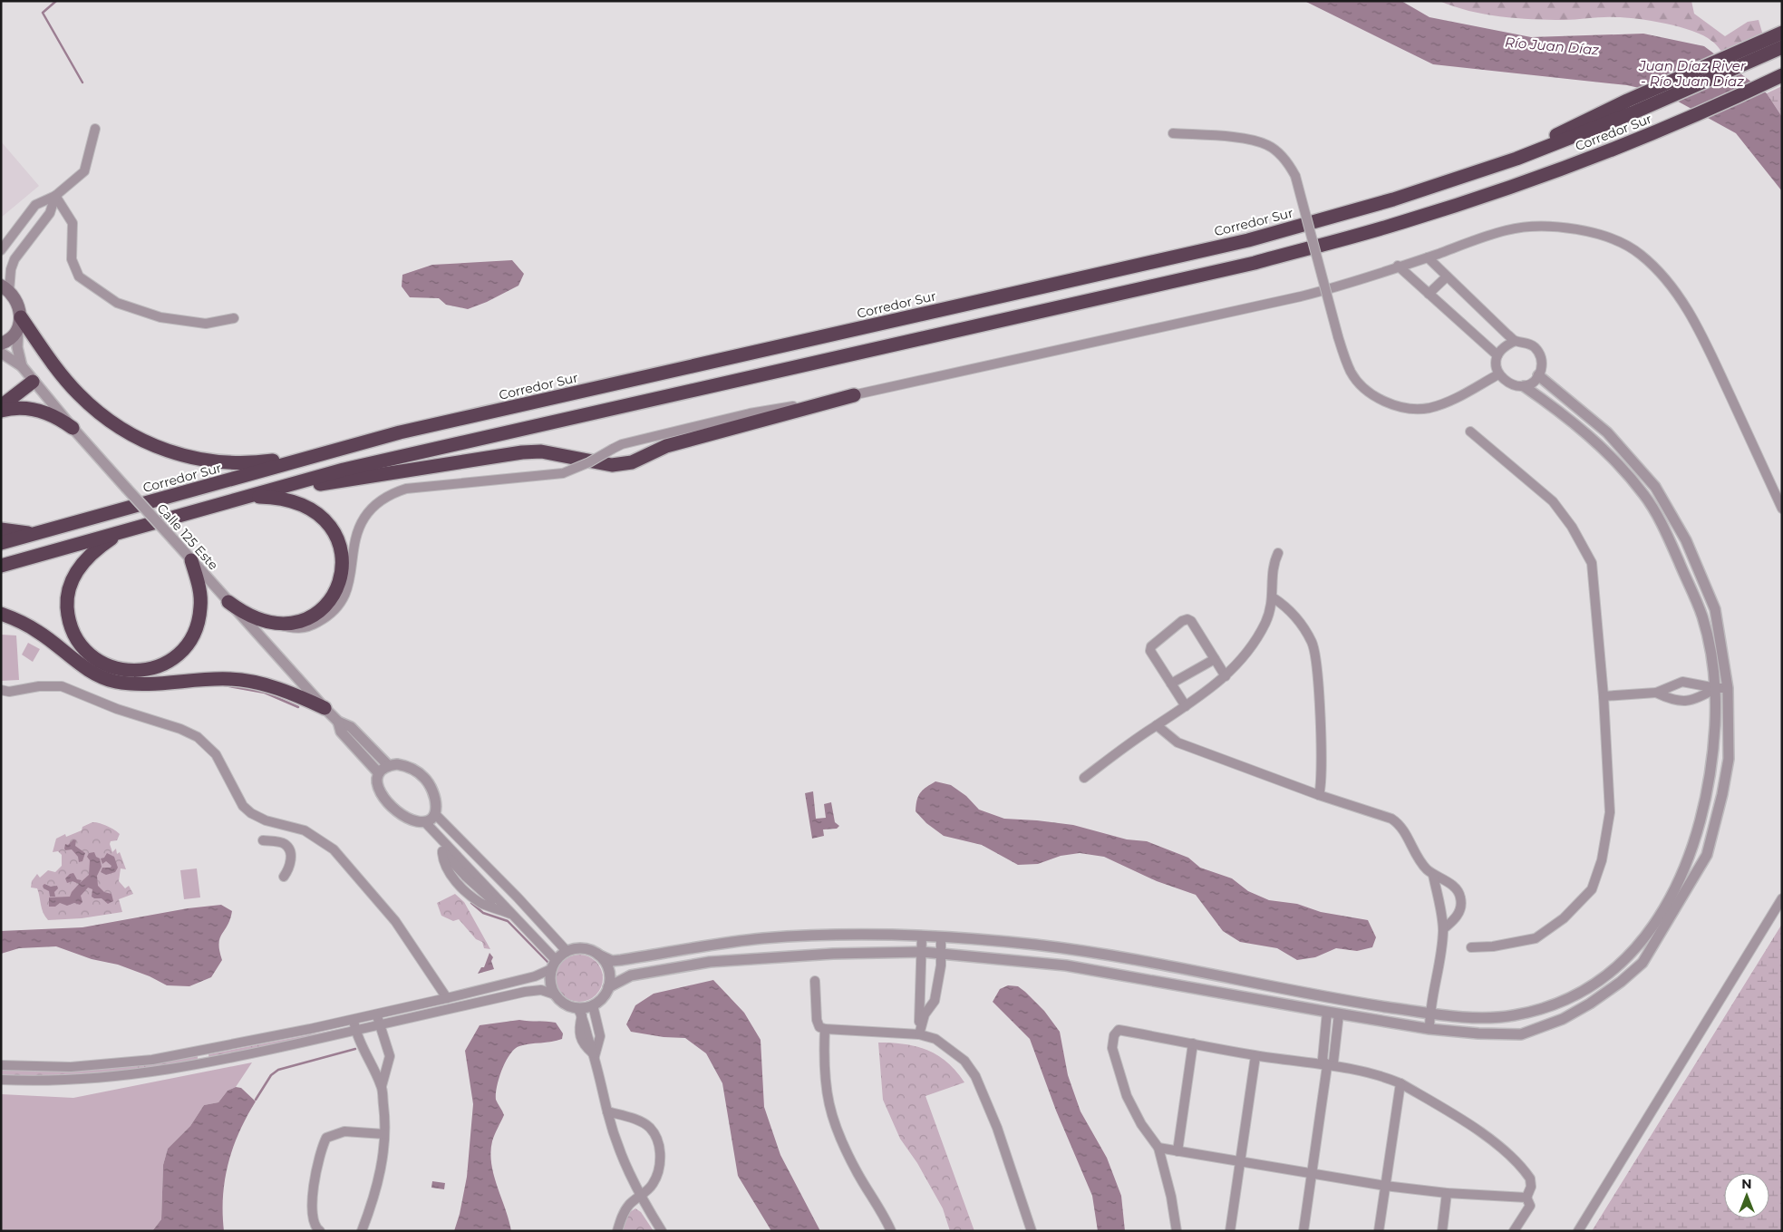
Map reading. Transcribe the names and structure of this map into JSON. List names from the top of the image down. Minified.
{"streets":{"highway":["Corredor Sur"],"street":["Calle 125 Este"]},"water":["Río Juan Díaz","Juan Díaz River - Río Juan Díaz"],"north":"top"}
